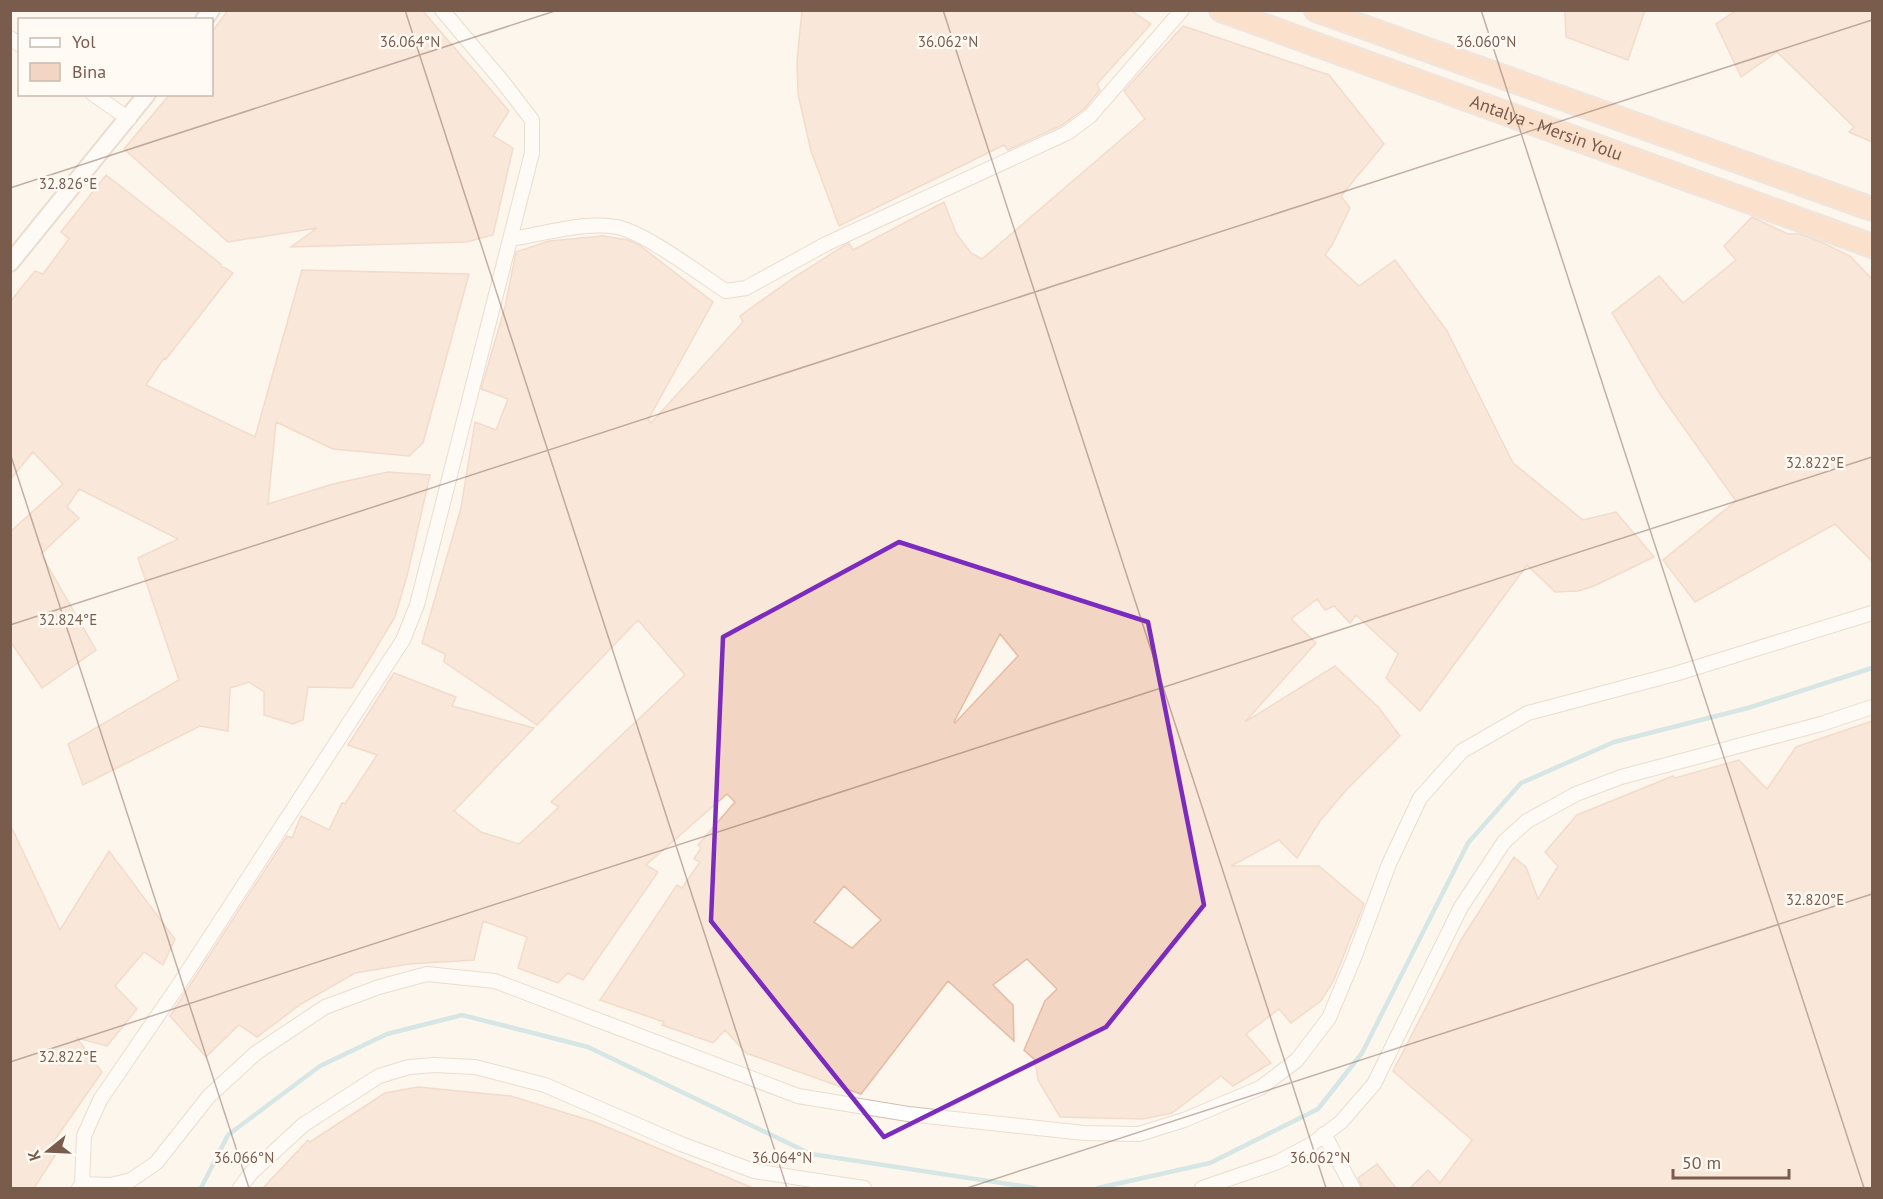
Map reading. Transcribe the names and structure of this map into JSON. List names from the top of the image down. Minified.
{"streets":{"highway":["Antalya - Mersin Yolu"]},"legend":["Yol","Bina"],"scale_bar":"50 m","north":"left","coordinates":["36.064°N","36.062°N","36.060°N","32.826°E","32.822°E","32.824°E","32.820°E","36.066°N"]}
